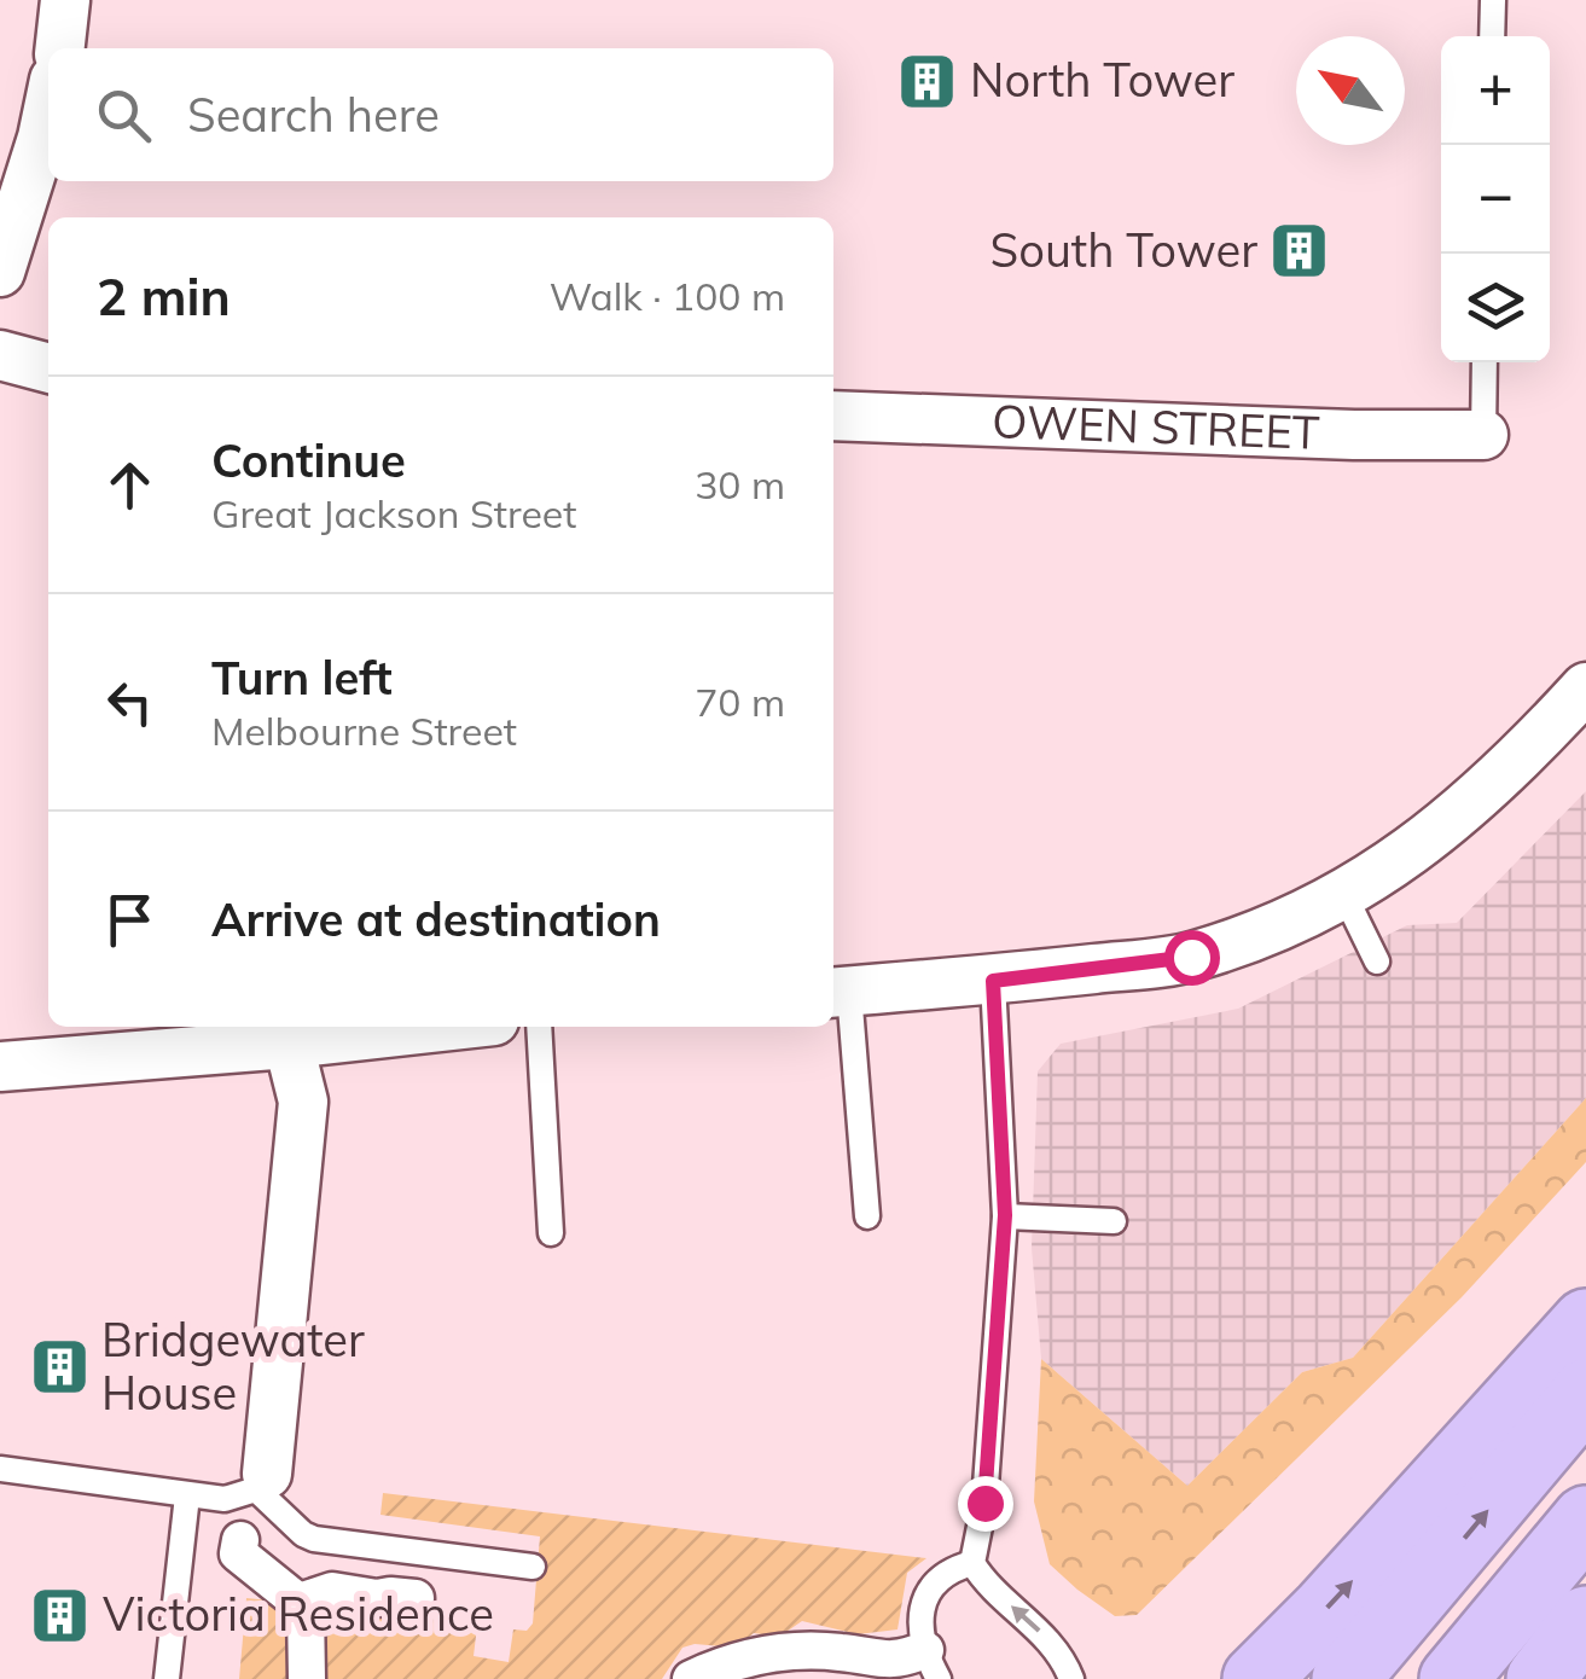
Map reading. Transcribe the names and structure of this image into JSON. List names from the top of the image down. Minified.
{"streets":{"street":["OWEN STREET"]},"places":{"building":["North Tower","South Tower","Bridgewater House","Victoria Residence"]},"north":"top left","page":{"map_buttons":["+","−"],"search":"Search here","heading":["2 min","Walk · 100 m"],"list":[["Continue","Great Jackson Street","30 m"],["Turn left","Melbourne Street","70 m"],"Arrive at destination"]}}
